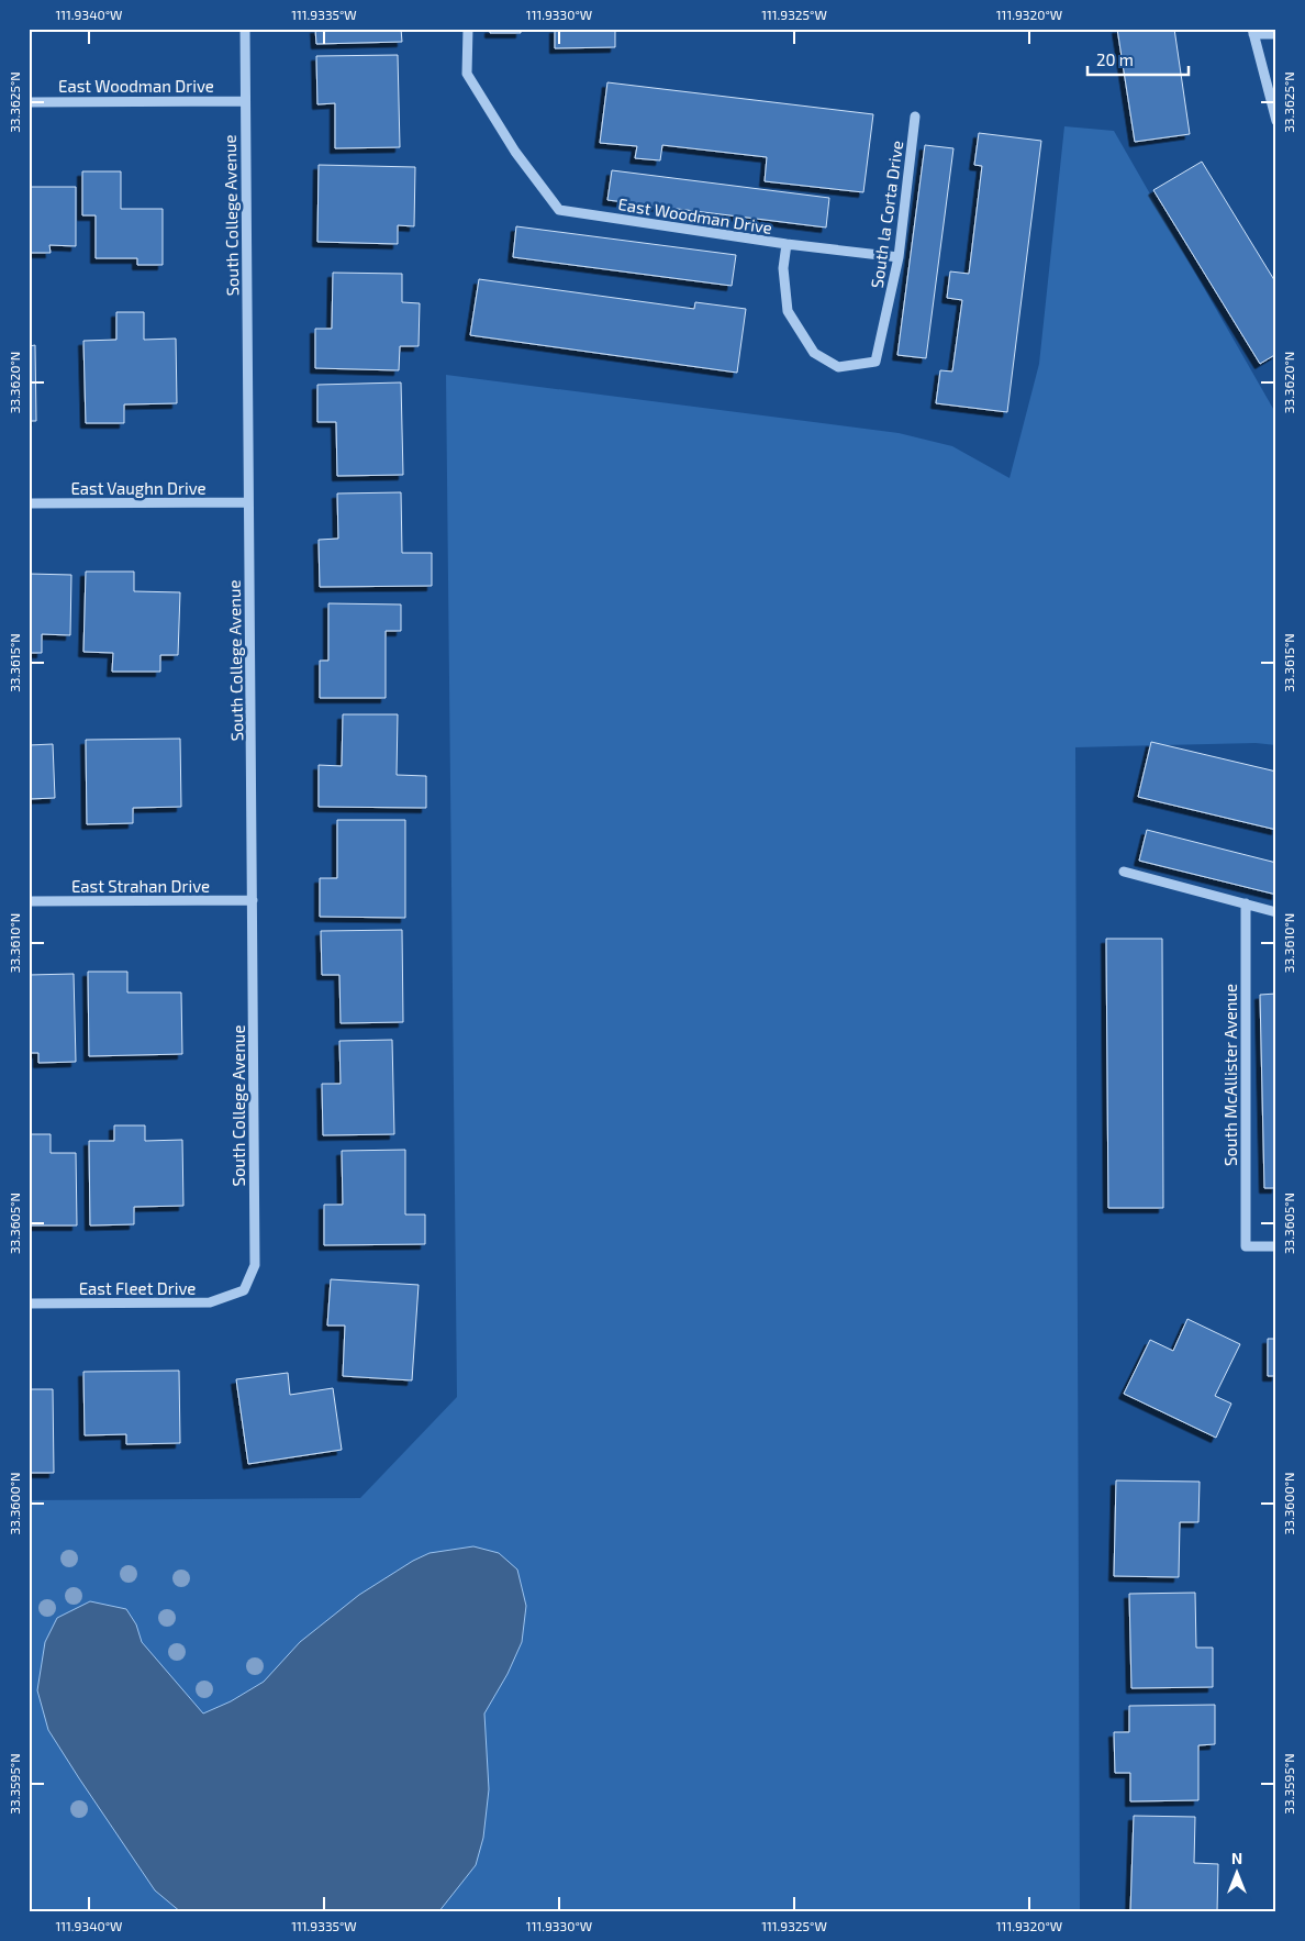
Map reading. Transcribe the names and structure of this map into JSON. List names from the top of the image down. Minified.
{"streets":{"street":["East Woodman Drive","South la Corta Drive","South College Avenue","East Vaughn Drive","East Strahan Drive","South McAllister Avenue","East Fleet Drive"]},"crossings":[["East Woodman Drive","South la Corta Drive"],["East Woodman Drive","South College Avenue"],["South College Avenue","East Vaughn Drive"],["South College Avenue","East Strahan Drive"],["South College Avenue","East Fleet Drive"]],"scale_bar":"20 m","north":"top","coordinates":["111.9340°W","111.9335°W","111.9330°W","111.9325°W","111.9320°W","33.3625°N","33.3620°N","33.3615°N","33.3610°N","33.3605°N","33.3600°N","33.3595°N"]}
